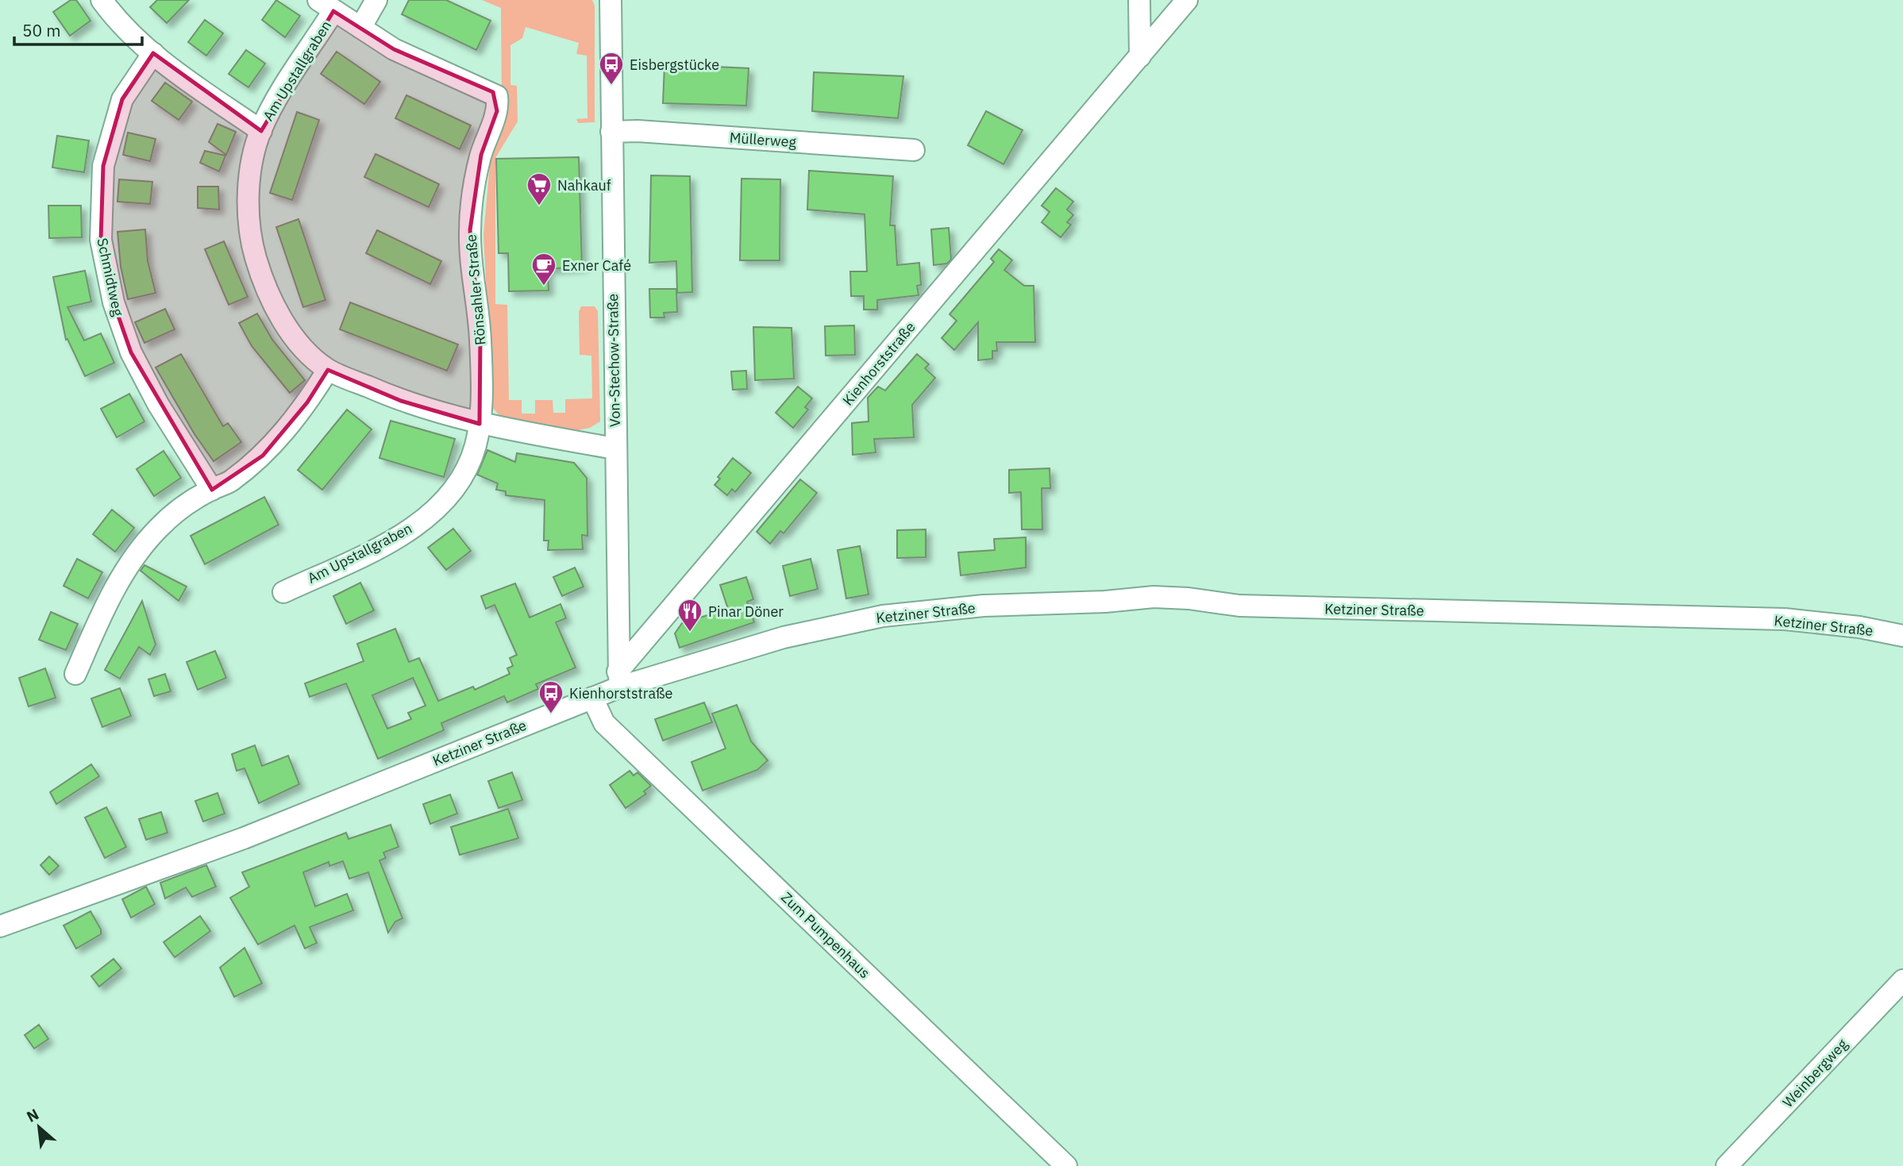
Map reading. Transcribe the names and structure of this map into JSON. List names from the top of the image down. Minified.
{"streets":{"street":["Am Upstallgraben","Müllerweg","Schmidtweg","Rönsahler Straße","Von-Stechow-Straße","Kienhorststraße","Ketziner Straße","Zum Pumpenhaus","Weinbergweg"]},"crossings":[["Am Upstallgraben","Schmidtweg"],["Am Upstallgraben","Rönsahler Straße"],["Am Upstallgraben","Von-Stechow-Straße"],["Müllerweg","Von-Stechow-Straße"],["Von-Stechow-Straße","Kienhorststraße"],["Von-Stechow-Straße","Ketziner Straße"],["Kienhorststraße","Ketziner Straße"],["Ketziner Straße","Zum Pumpenhaus"]],"places":{"bus stop":["Eisbergstücke","Kienhorststraße"],"supermarket":["Nahkauf"],"cafe":["Exner Café"],"restaurant":["Pinar Döner"]},"scale_bar":"50 m","north":"top left"}
